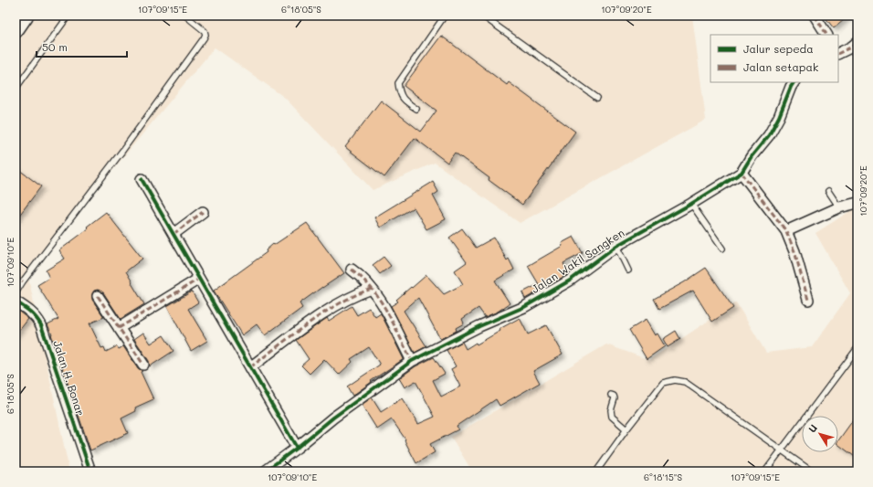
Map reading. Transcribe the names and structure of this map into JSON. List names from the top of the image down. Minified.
{"streets":{"street":["Jalan Wakil Sangken","Jalan H. Bonar"]},"legend":["Jalur sepeda","Jalan setapak"],"scale_bar":"50 m","north":"top left","coordinates":["107°09'15\"E","6°18'05\"S","107°09'20\"E","107°09'10\"E","6°18'15\"S"]}
